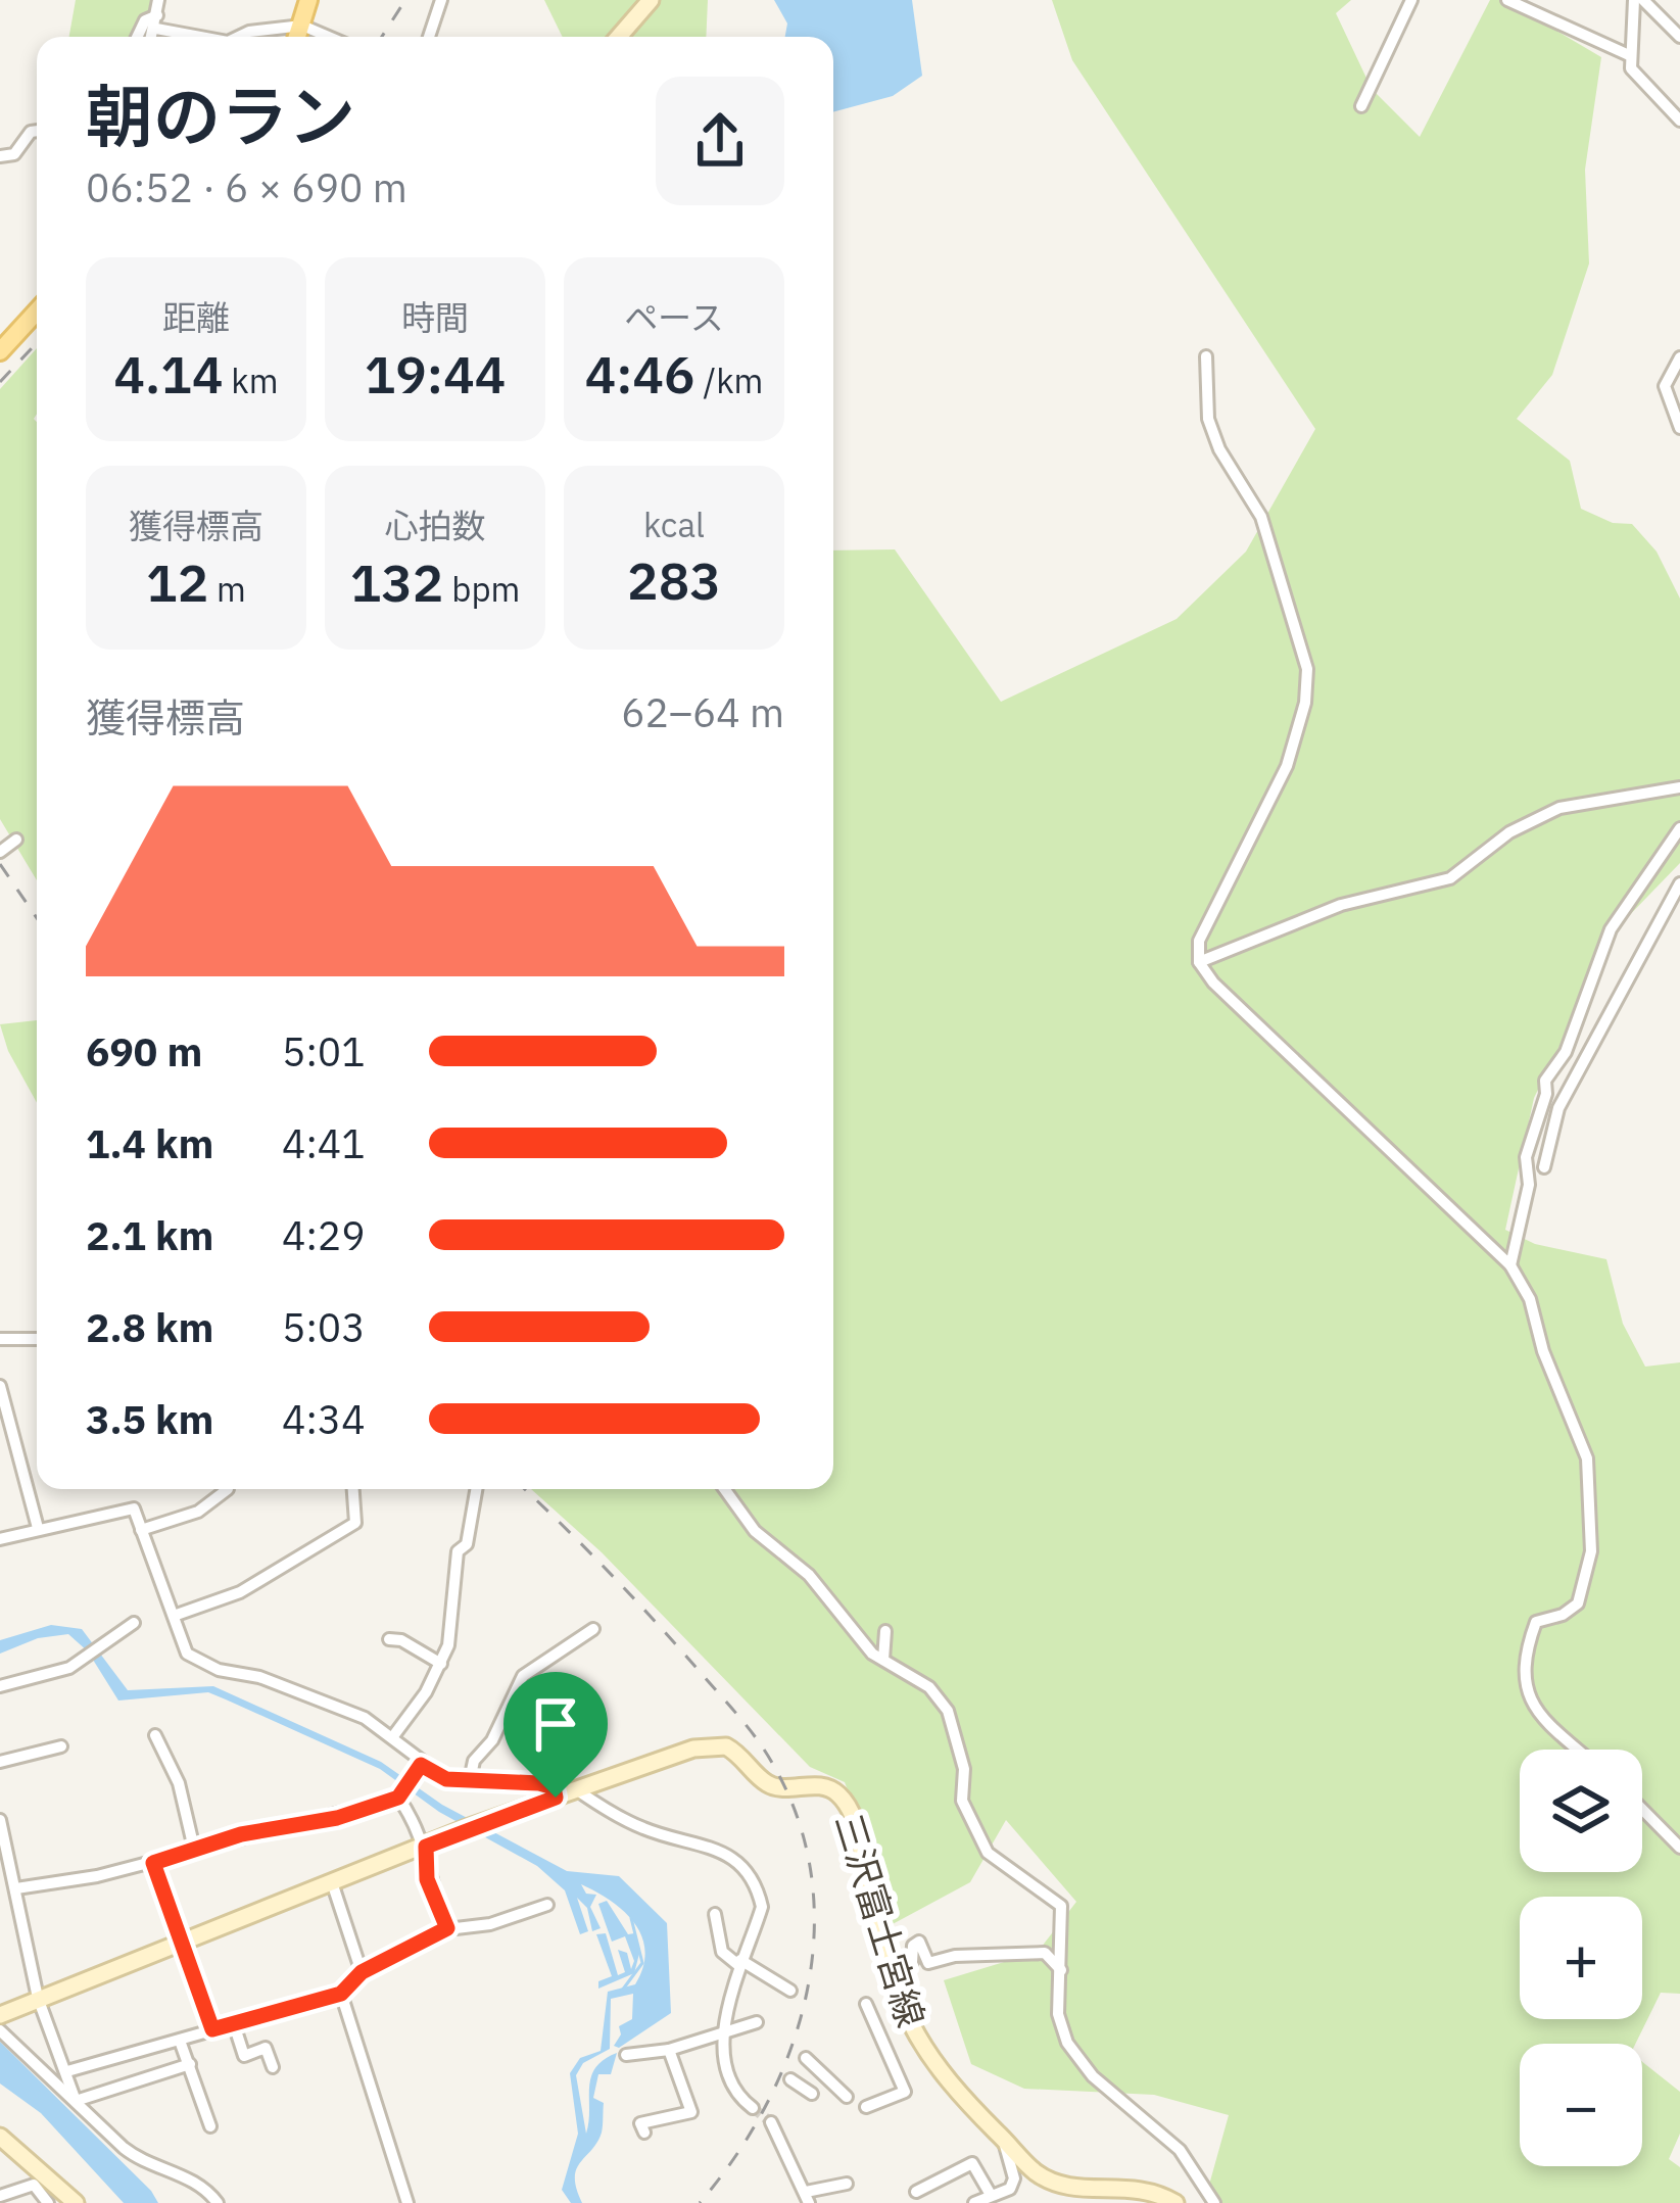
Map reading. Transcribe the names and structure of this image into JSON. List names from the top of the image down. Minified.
{"streets":{"main road":["三沢富士宮線"]},"page":{"heading":["朝のラン","06:52 · 6 × 690 m"],"stats":[["距離","4.14 km"],["時間","19:44"],["ペース","4:46 /km"],["獲得標高","12 m"],["心拍数","132 bpm"],["kcal","283"]],"chart":["獲得標高","62–64 m"],"list":[{"name":"690 m","note":"5:01"},{"name":"1.4 km","note":"4:41"},{"name":"2.1 km","note":"4:29"},{"name":"2.8 km","note":"5:03"},{"name":"3.5 km","note":"4:34"}],"map_buttons":["+","−"]}}
